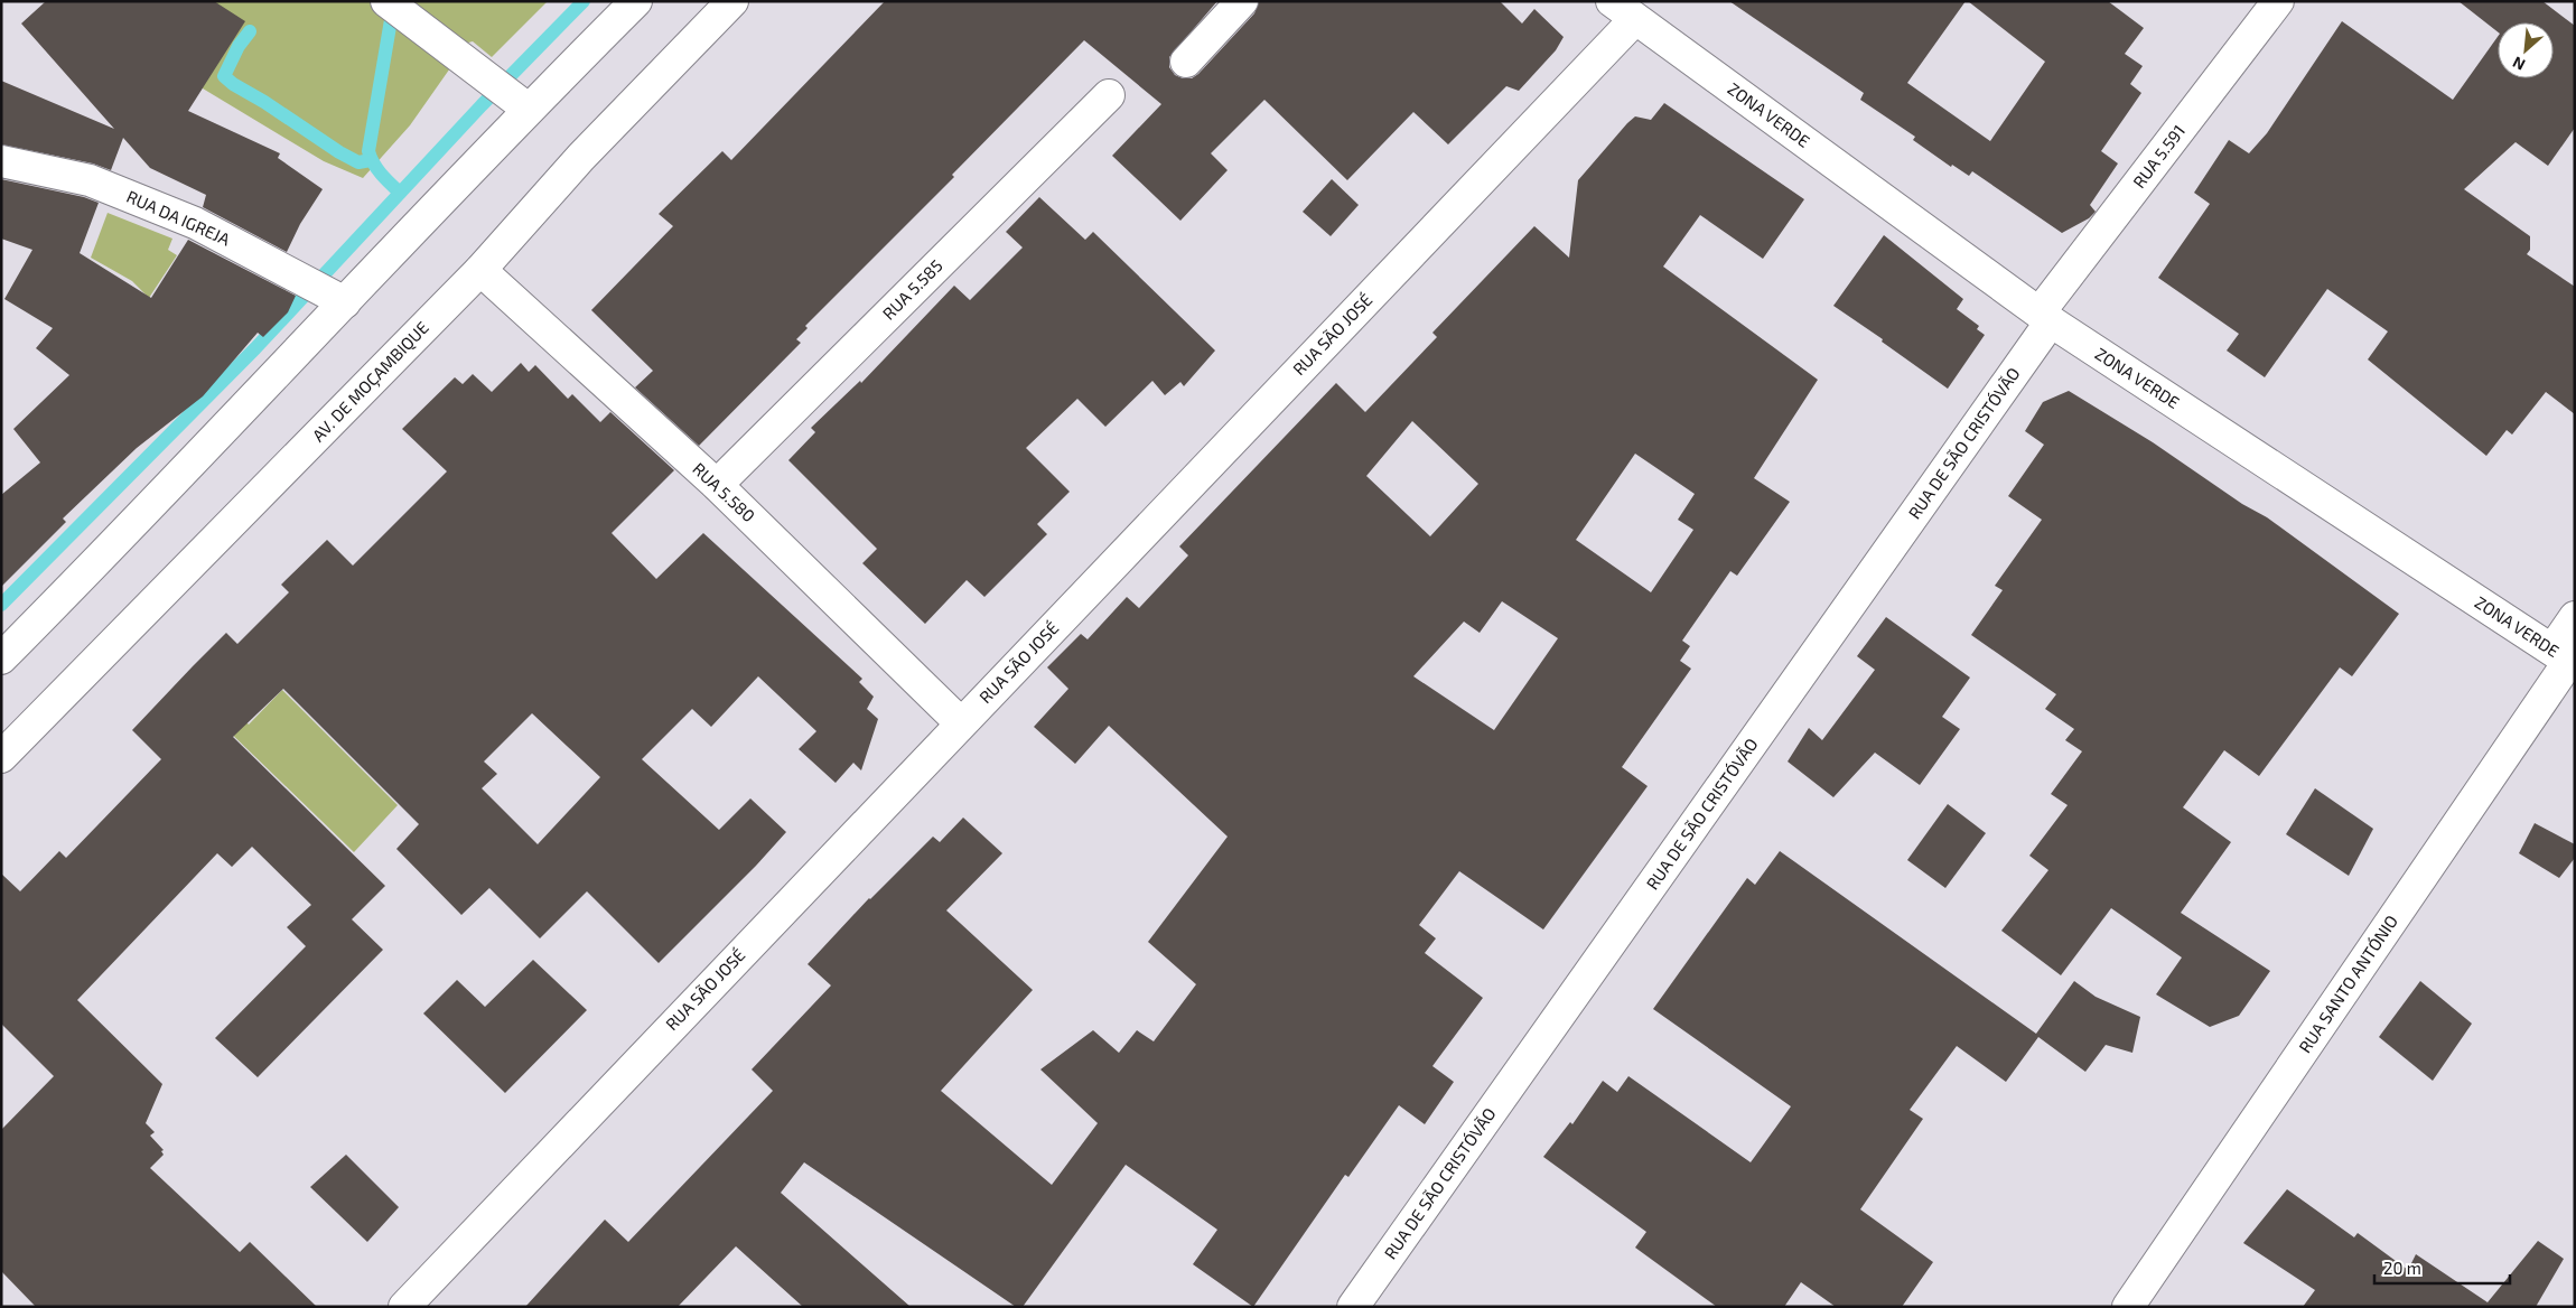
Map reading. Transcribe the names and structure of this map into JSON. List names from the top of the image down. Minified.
{"streets":{"main road":["ZONA VERDE","RUA 5.591","RUA DA IGREJA","RUA 5.585","RUA SÃO JOSÉ","AV. DE MOÇAMBIQUE","RUA DE SÃO CRISTÓVÃO","RUA 5.580","RUA SANTO ANTÓNIO"]},"crossings":[["ZONA VERDE","RUA 5.591"],["ZONA VERDE","RUA SÃO JOSÉ"],["ZONA VERDE","RUA DE SÃO CRISTÓVÃO"],["ZONA VERDE","RUA SANTO ANTÓNIO"],["RUA 5.591","RUA DE SÃO CRISTÓVÃO"],["RUA 5.585","RUA 5.580"],["RUA SÃO JOSÉ","RUA 5.580"],["AV. DE MOÇAMBIQUE","RUA 5.580"]],"scale_bar":"20 m","north":"bottom left"}
